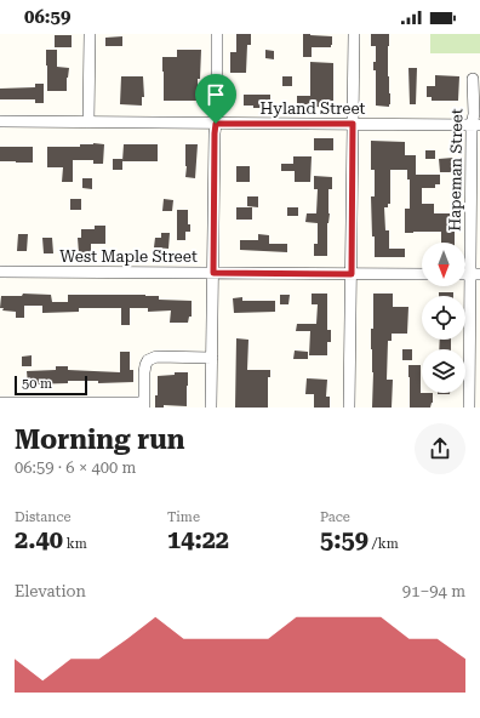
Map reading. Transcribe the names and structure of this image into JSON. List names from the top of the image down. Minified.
{"streets":{"street":["Hyland Street","Hapeman Street","West Maple Street"]},"crossings":[["Hyland Street","Hapeman Street"]],"scale_bar":"50 m","north":"bottom","page":{"status":"06:59","scale":"50 m","heading":["Morning run","06:59 · 6 × 400 m"],"stats":[["Distance","2.40 km"],["Time","14:22"],["Pace","5:59 /km"]],"chart":["Elevation","91–94 m"]}}
